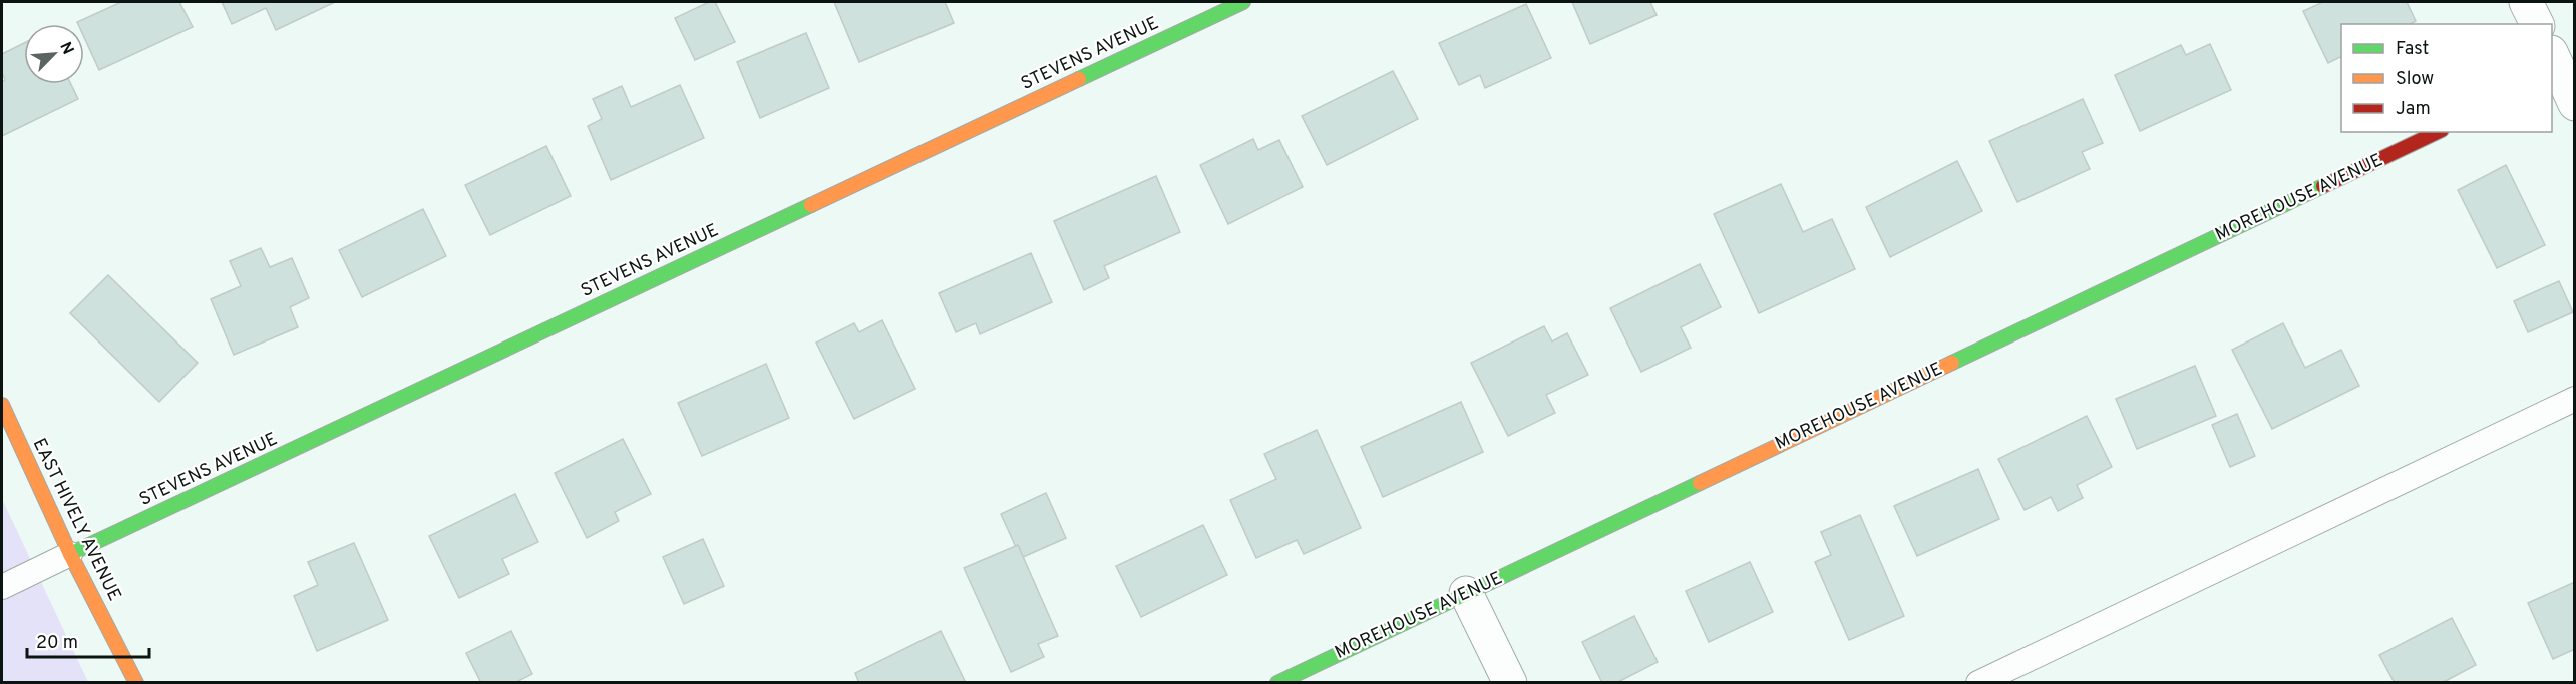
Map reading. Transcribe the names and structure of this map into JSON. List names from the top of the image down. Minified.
{"streets":{"street":["STEVENS AVENUE","MOREHOUSE AVENUE","EAST HIVELY AVENUE"]},"crossings":[["STEVENS AVENUE","EAST HIVELY AVENUE"]],"legend":["Fast","Slow","Jam"],"scale_bar":"20 m","north":"top right"}
